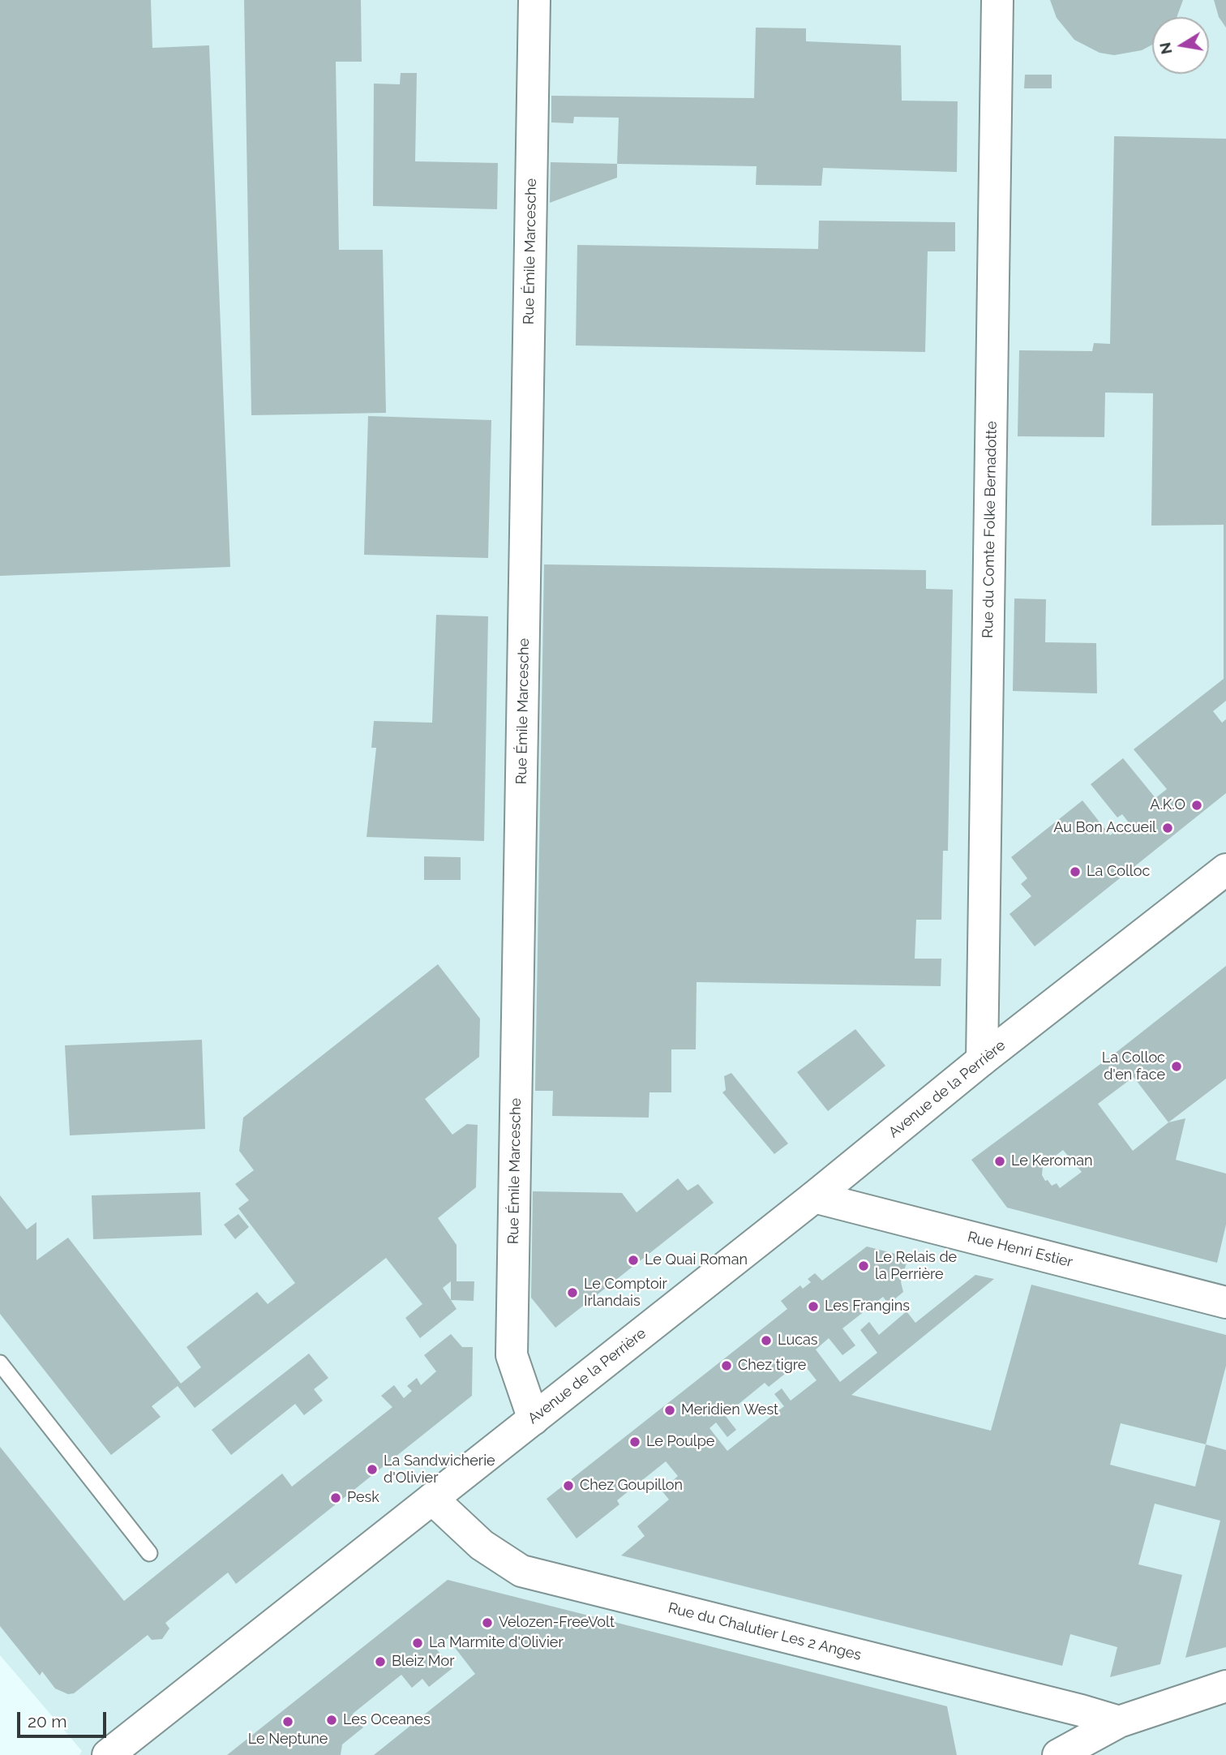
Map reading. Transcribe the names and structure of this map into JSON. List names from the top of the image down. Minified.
{"streets":{"street":["Rue Émile Marcesche","Rue du Comte Folke Bernadotte","Avenue de la Perrière","Rue Henri Estier","Rue du Chalutier Les 2 Anges"]},"crossings":[["Rue Émile Marcesche","Avenue de la Perrière"],["Rue du Comte Folke Bernadotte","Avenue de la Perrière"],["Avenue de la Perrière","Rue Henri Estier"],["Avenue de la Perrière","Rue du Chalutier Les 2 Anges"]],"places":["A.K.O","Au Bon Accueil","La Colloc","La Colloc d'en face","Le Keroman","Le Quai Roman","Le Relais de la Perrière","Le Comptoir Irlandais","Les Frangins","Lucas","Chez tigre","Meridien West","Le Poulpe","La Sandwicherie d'Olivier","Chez Goupillon","Pesk","Velozen-FreeVolt","La Marmite d'Olivier","Bleiz Mor","Les Oceanes","Le Neptune"],"scale_bar":"20 m","north":"left"}
